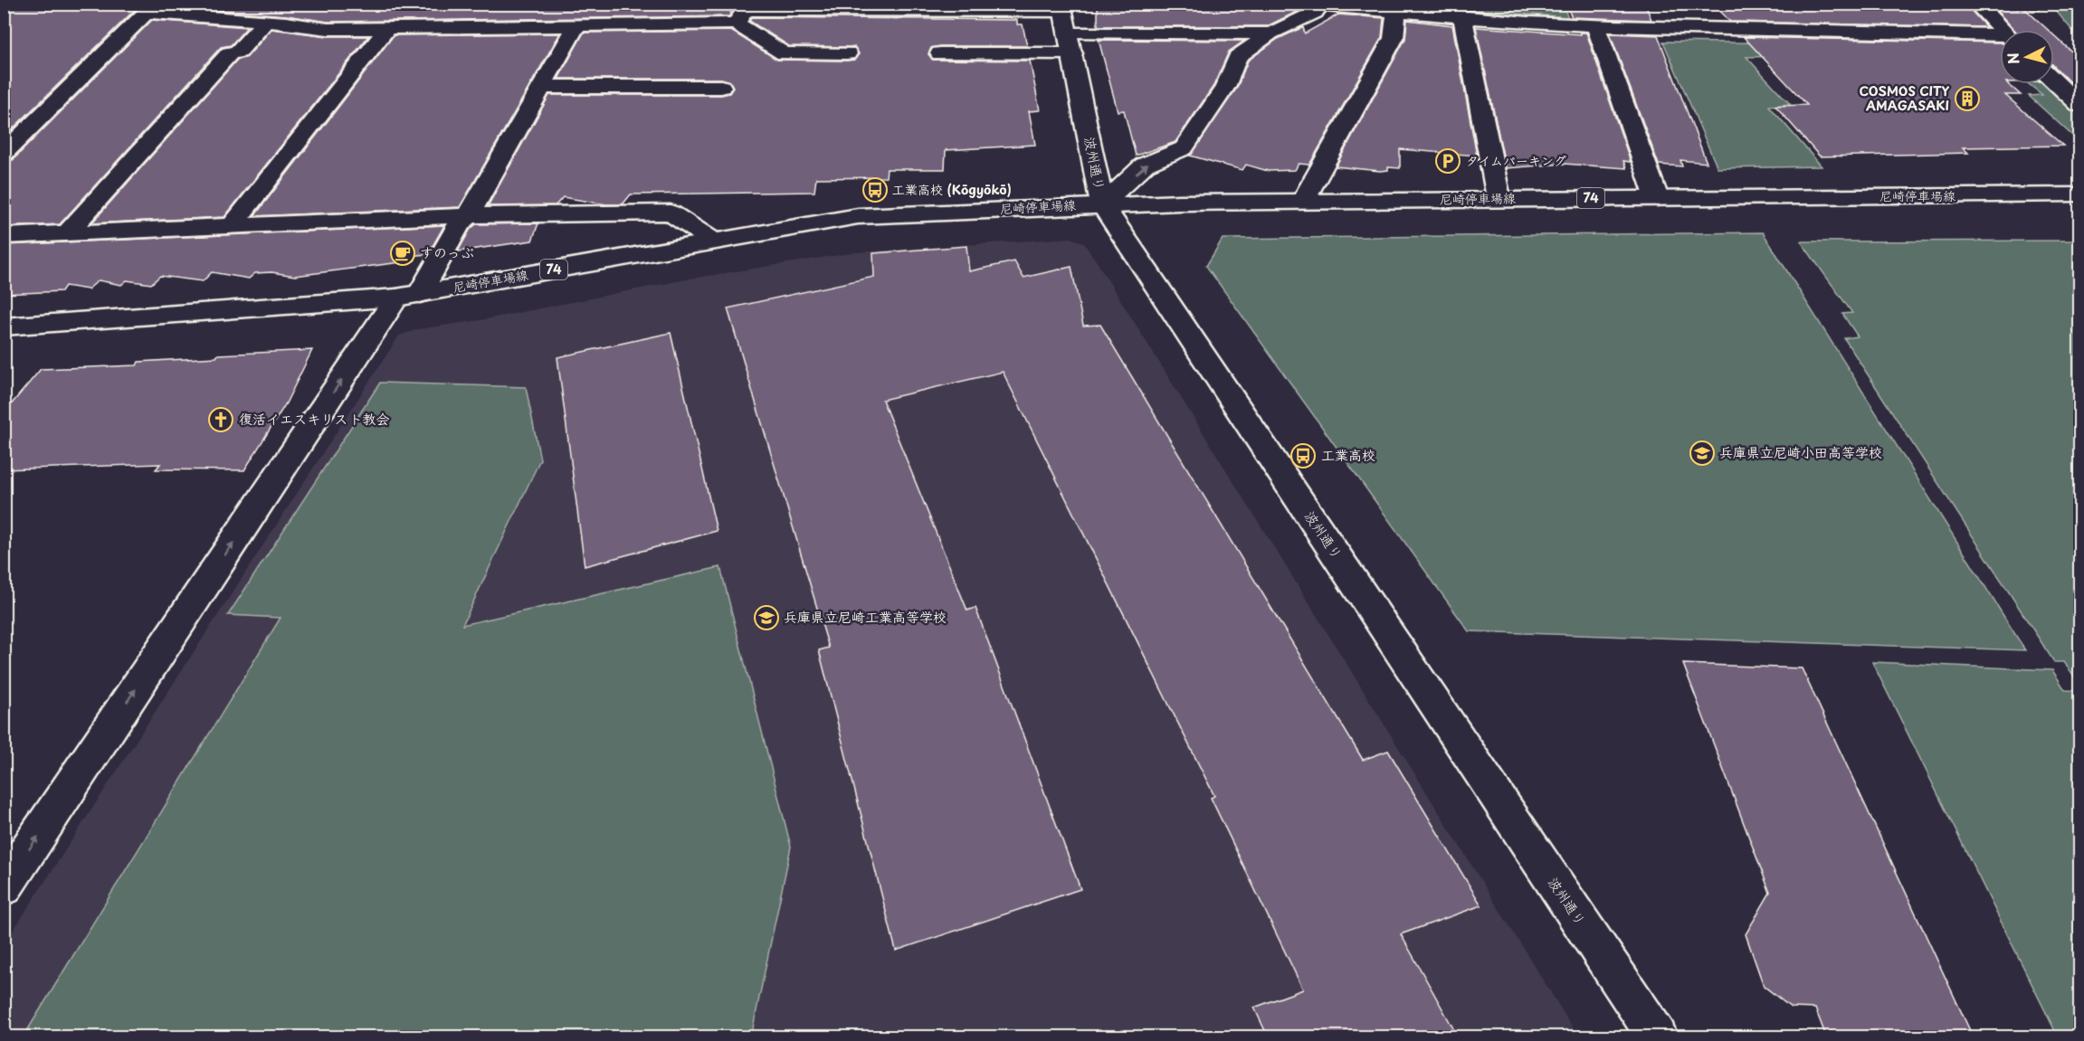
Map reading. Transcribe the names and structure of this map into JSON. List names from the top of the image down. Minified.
{"streets":{"street":["波州通り","尼崎停車場線","74"]},"crossings":[["波州通り","尼崎停車場線"]],"places":{"building":["COSMOS CITY AMAGASAKI"],"parking":["タイムパーキング"],"bus stop":["工業高校 (Kōgyōkō)","工業高校"],"cafe":["すのっぶ"],"church":["復活イエスキリスト教会"],"school or university":["兵庫県立尼崎小田高等学校","兵庫県立尼崎工業高等学校"]},"north":"left"}
